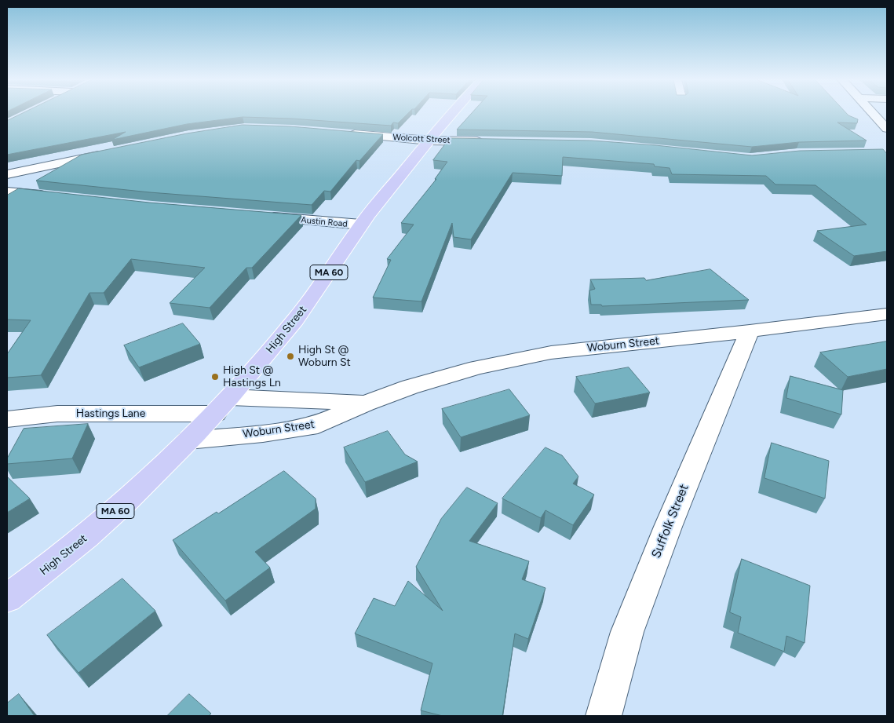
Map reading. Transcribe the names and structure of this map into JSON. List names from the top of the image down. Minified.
{"streets":{"main road":["MA 60","High Street"],"street":["Wolcott Street","Austin Road","Woburn Street","Hastings Lane","Suffolk Street"]},"crossings":[["Wolcott Street","High Street"],["Austin Road","High Street"],["High Street","Woburn Street"],["High Street","Hastings Lane"],["Woburn Street","Hastings Lane"],["Woburn Street","Suffolk Street"]],"places":["High St @ Woburn St","High St @ Hastings Ln"]}
